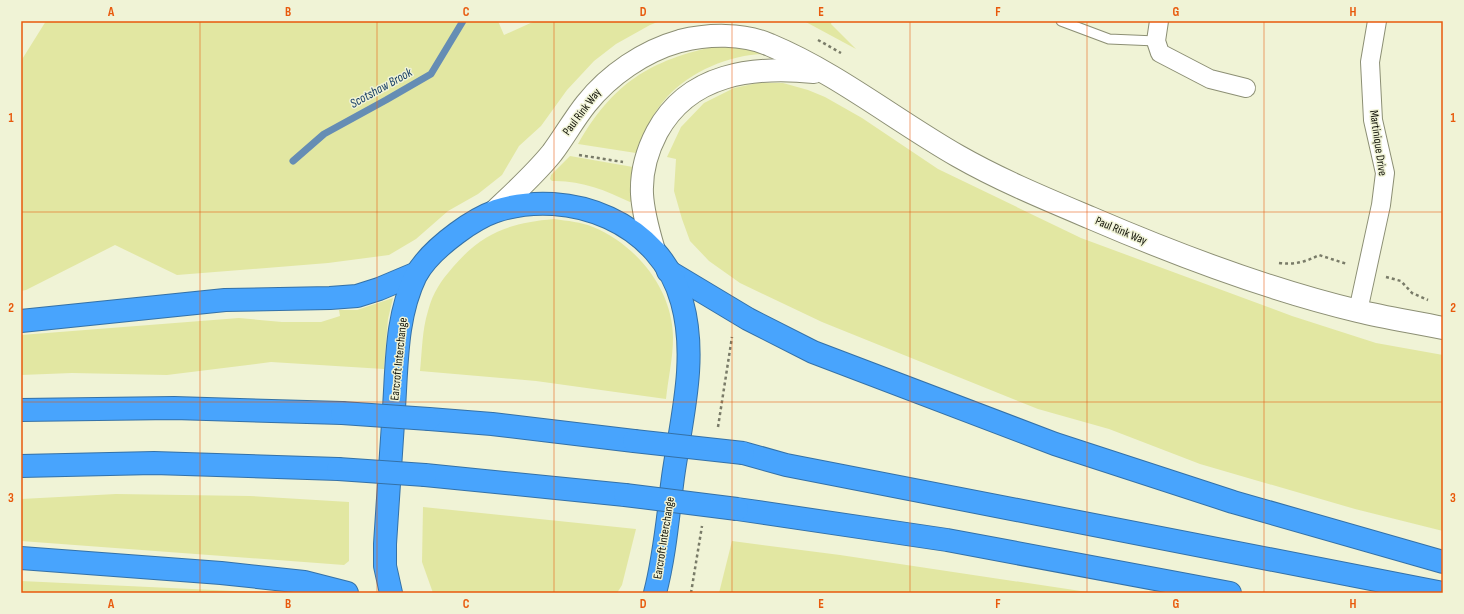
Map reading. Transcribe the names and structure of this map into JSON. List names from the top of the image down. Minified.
{"streets":{"highway":["Earcroft Interchange"],"street":["Paul Rink Way","Martinique Drive"]},"crossings":[["Paul Rink Way","Martinique Drive"],["Paul Rink Way","Earcroft Interchange"]],"water":["Scotshaw Brook"],"grid":{"columns":["A","B","C","D","E","F","G","H"],"rows":["1","2","3"]}}
